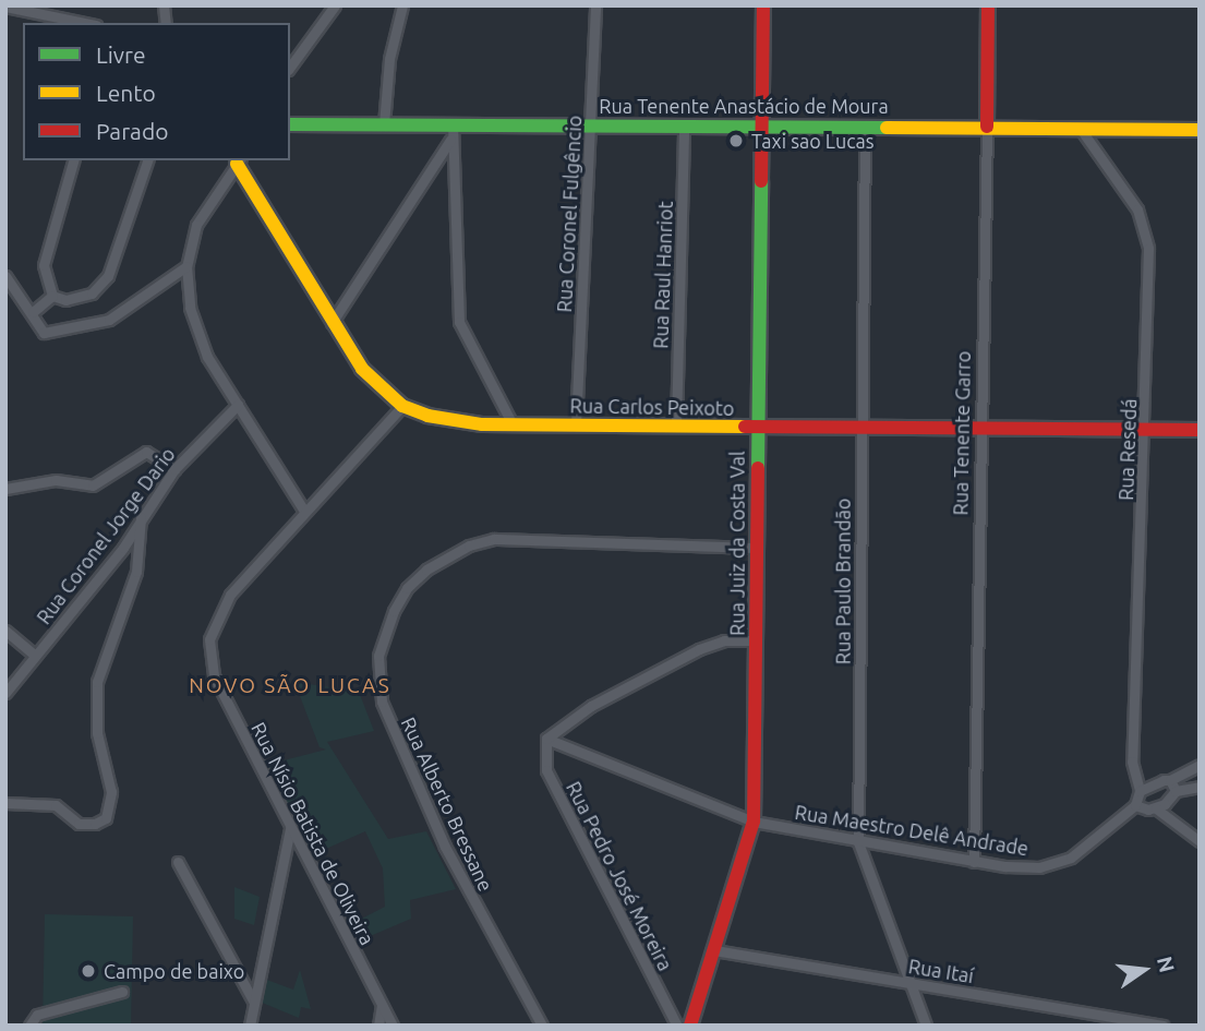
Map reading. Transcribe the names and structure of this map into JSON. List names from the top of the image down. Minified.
{"streets":{"street":["Rua Tenente Anastácio de Moura","Rua Coronel Fulgêncio","Rua Raul Hanriot","Rua Carlos Peixoto","Rua Tenente Garro","Rua Resedá","Rua Coronel Jorge Dario","Rua Juiz da Costa Val","Rua Paulo Brandão","Rua Alberto Bressane","Rua Maestro Delê Andrade","Rua Nísio Batista de Oliveira","Rua Pedro José Moreira","Rua Itaí"]},"crossings":[["Rua Tenente Anastácio de Moura","Rua Coronel Fulgêncio"],["Rua Tenente Anastácio de Moura","Rua Raul Hanriot"],["Rua Tenente Anastácio de Moura","Rua Tenente Garro"],["Rua Tenente Anastácio de Moura","Rua Resedá"],["Rua Tenente Anastácio de Moura","Rua Juiz da Costa Val"],["Rua Tenente Anastácio de Moura","Rua Paulo Brandão"],["Rua Coronel Fulgêncio","Rua Carlos Peixoto"],["Rua Raul Hanriot","Rua Carlos Peixoto"],["Rua Carlos Peixoto","Rua Tenente Garro"],["Rua Carlos Peixoto","Rua Resedá"],["Rua Carlos Peixoto","Rua Juiz da Costa Val"],["Rua Carlos Peixoto","Rua Paulo Brandão"],["Rua Carlos Peixoto","Rua Nísio Batista de Oliveira"],["Rua Tenente Garro","Rua Maestro Delê Andrade"],["Rua Juiz da Costa Val","Rua Alberto Bressane"],["Rua Juiz da Costa Val","Rua Maestro Delê Andrade"],["Rua Juiz da Costa Val","Rua Itaí"],["Rua Paulo Brandão","Rua Maestro Delê Andrade"],["Rua Paulo Brandão","Rua Itaí"],["Rua Maestro Delê Andrade","Rua Pedro José Moreira"]],"districts":["NOVO SÃO LUCAS"],"places":["Taxi sao Lucas","Campo de baixo"],"legend":["Livre","Lento","Parado"],"north":"right"}
